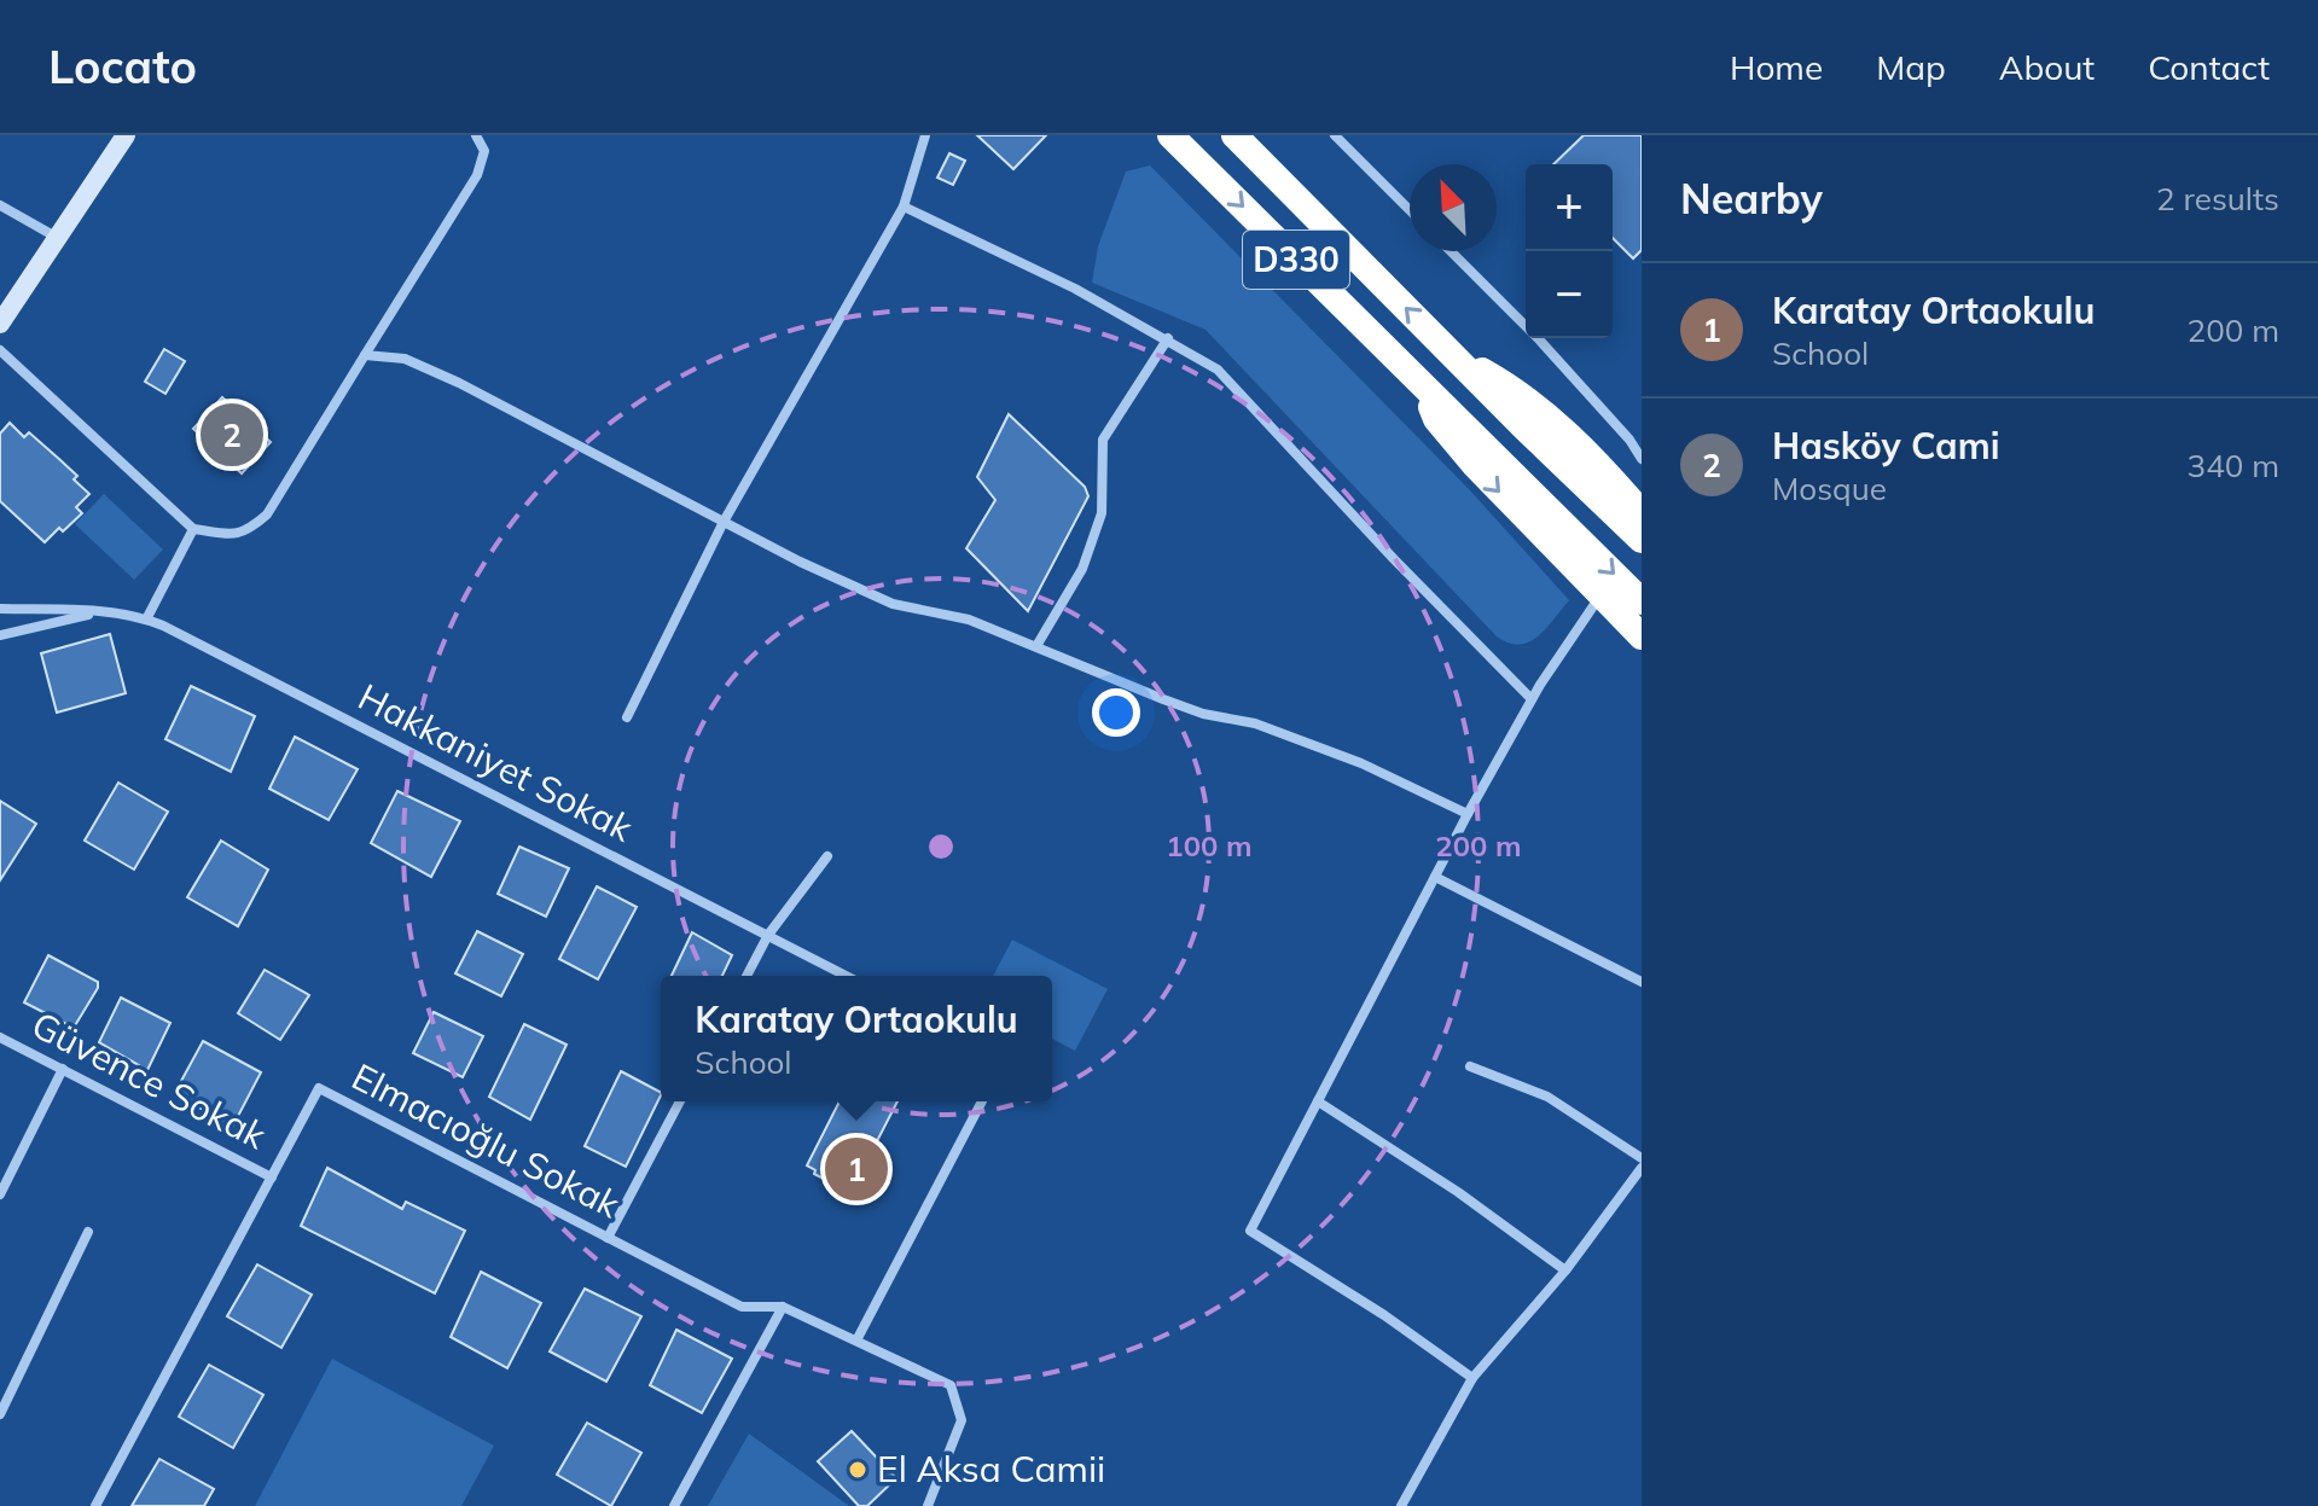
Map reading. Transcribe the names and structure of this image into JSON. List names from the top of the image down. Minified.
{"streets":{"highway":["D330"],"street":["Hakkaniyet Sokak","Güvence Sokak","Elmacıoğlu Sokak"]},"crossings":[["Güvence Sokak","Elmacıoğlu Sokak"]],"places":["El Aksa Camii"],"north":"top left","page":{"header":"Locato","nav":["Home","Map","About","Contact"],"heading":["Nearby","2 results"],"map_buttons":["+","−"],"list":[{"mark":"1","name":"Karatay Ortaokulu","note":"School","value":"200 m"},{"mark":"2","name":"Hasköy Cami","note":"Mosque","value":"340 m"}],"pins":["2","1"],"popup":["Karatay Ortaokulu","School"]},"rings":["100 m","200 m"]}
